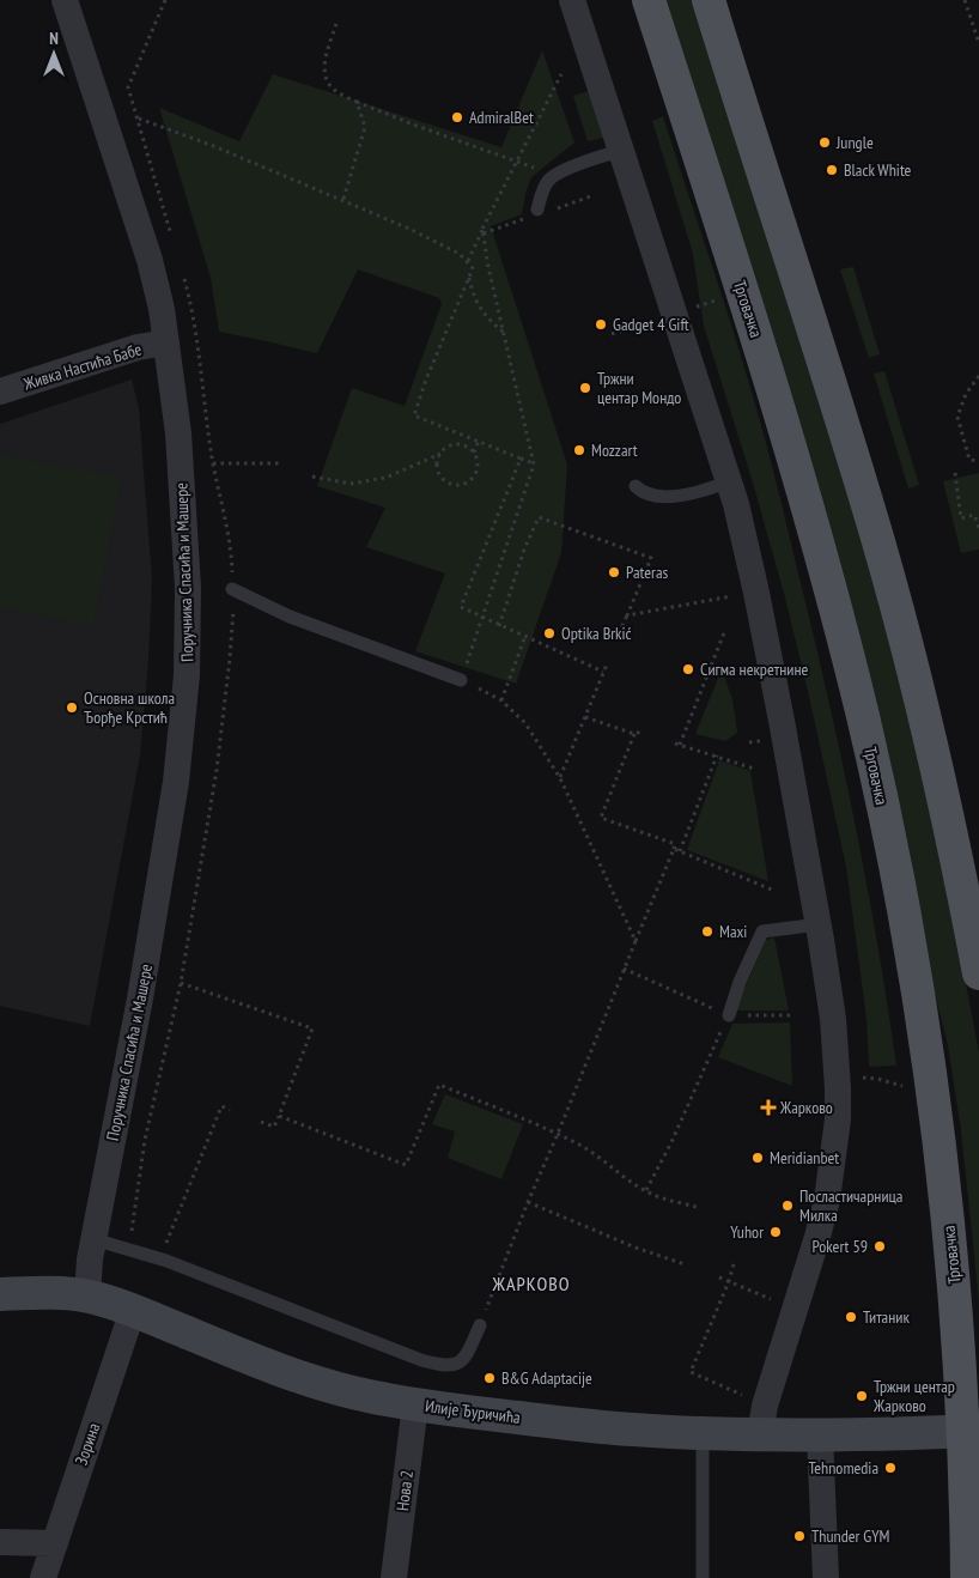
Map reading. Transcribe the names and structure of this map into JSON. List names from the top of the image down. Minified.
{"streets":{"main road":["Трговачка"],"street":["Живка Настића Бабе","Поручника Спасића и Машере","Илије Ђуричића","Зорина","Нова 2"]},"crossings":[["Трговачка","Илије Ђуричића"],["Живка Настића Бабе","Поручника Спасића и Машере"],["Поручника Спасића и Машере","Илије Ђуричића"],["Илије Ђуричића","Зорина"],["Илије Ђуричића","Нова 2"]],"districts":["ЖАРКОВО"],"places":{"other":["AdmiralBet","Jungle","Black White","Gadget 4 Gift","Тржни центар Мондо","Mozzart","Pateras","Optika Brkić","Сигма некретнине","Основна школа Ђорђе Крстић","Maxi","Meridianbet","Посластичарница Милка","Yuhor","Pokert 59","Титаник","B&G Adaptacije","Тржни центар Жарково","Tehnomedia","Thunder GYM"],"health":["Жарково"]},"north":"top"}
